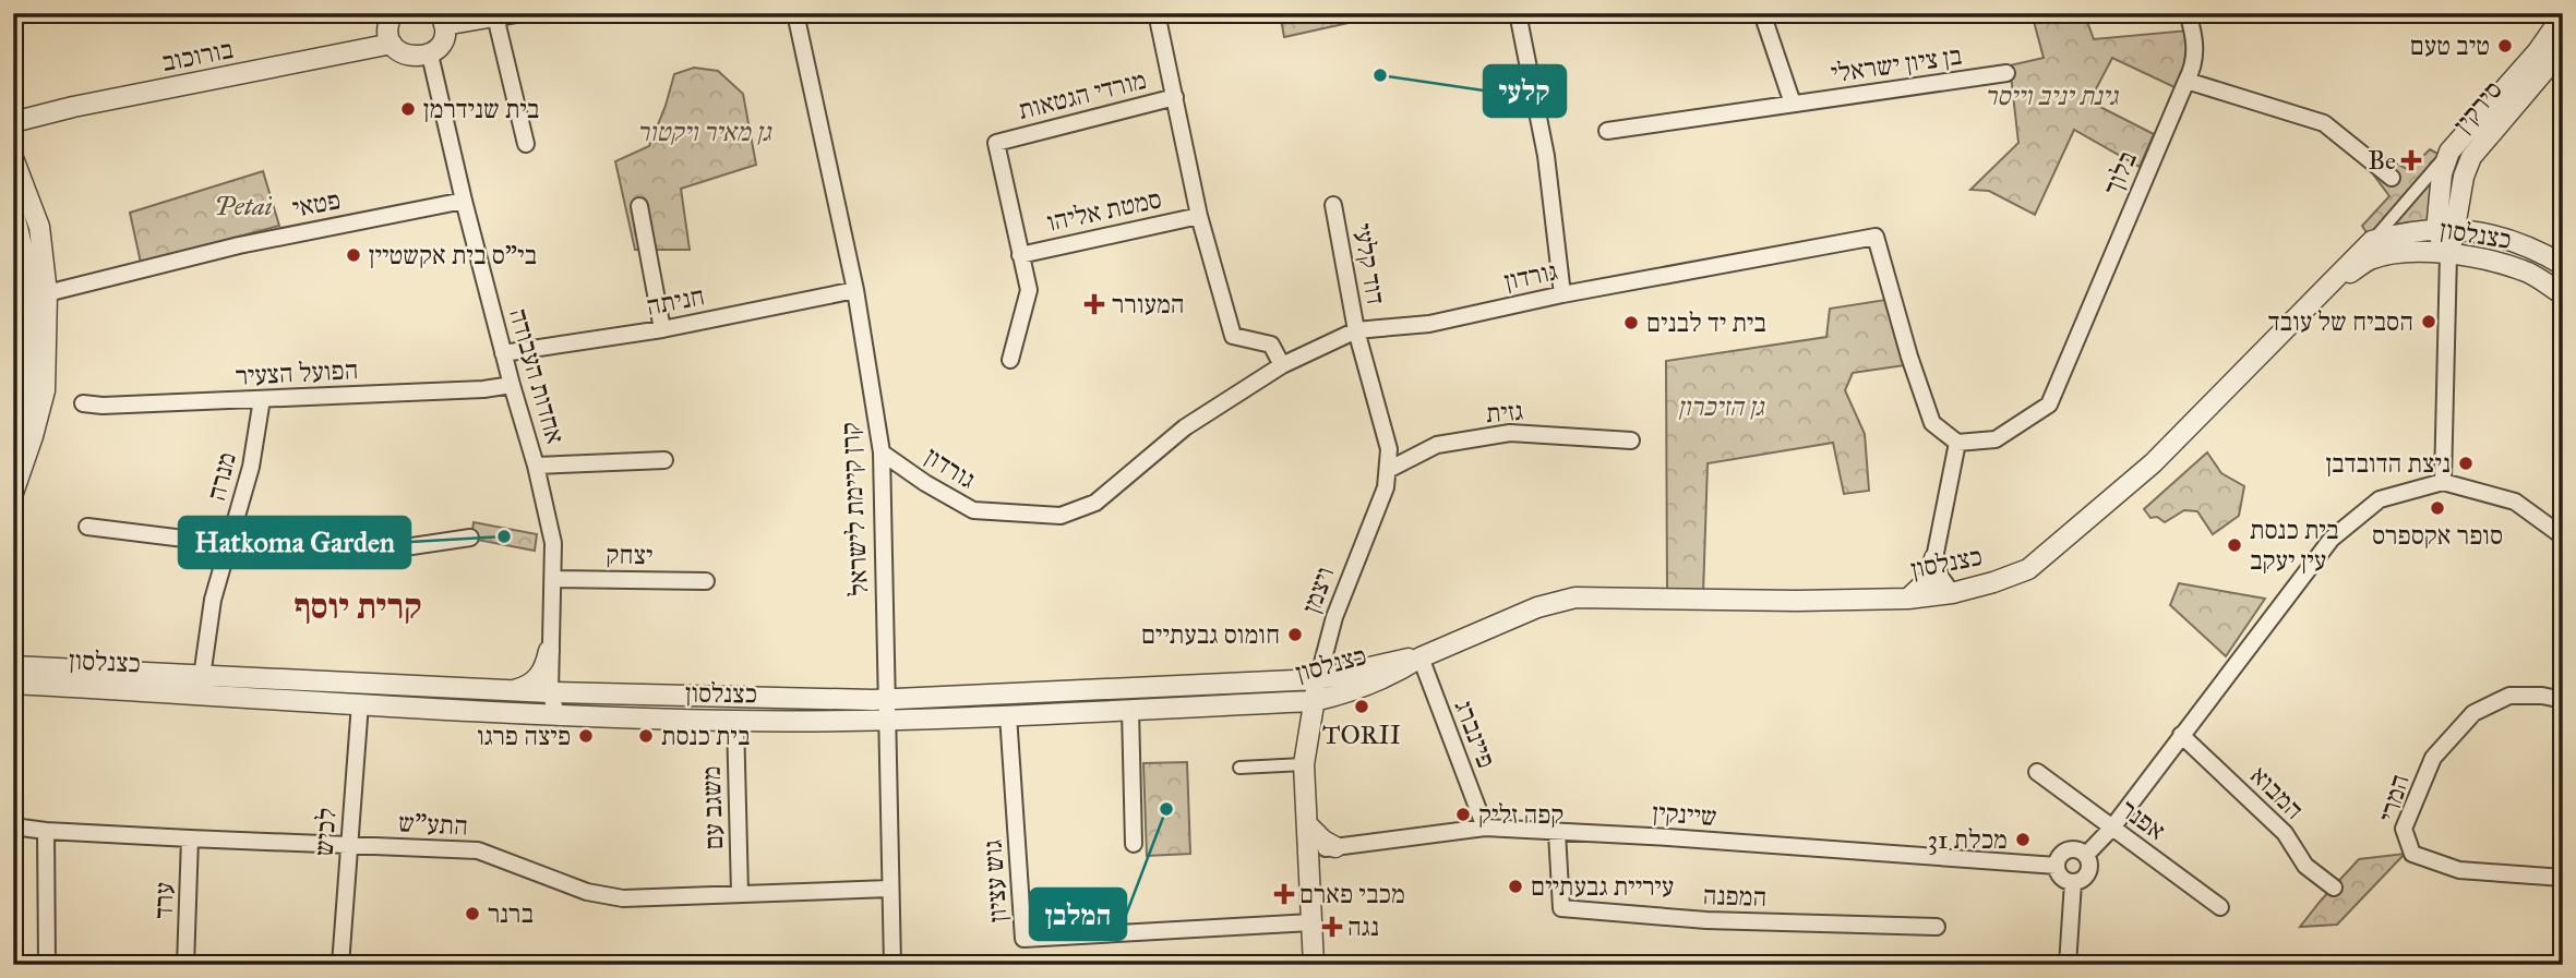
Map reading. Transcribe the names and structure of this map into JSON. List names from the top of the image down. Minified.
{"streets":{"street":["בורוכוב","בן ציון ישראלי","מורדי הגטאות","סירקין","בלוך","פטאי","סמטת אליהו","כצנלסון","דוד קלעי","גורדון","חניתה","הפועל הצעיר","אחדות העבודה","גזית","מנרה","קרן קיימת לישראל","יצחק","ויצמן","פיינברג","המבוא","המרי","משגב עם","שיינקין","אפנר","התע\"ש","לכיש","גוש עציון","המפנה","ערד"]},"crossings":[["מורדי הגטאות","סמטת אליהו"],["סירקין","כצנלסון"],["בלוך","גורדון"],["פטאי","אחדות העבודה"],["כצנלסון","אחדות העבודה"],["כצנלסון","מנרה"],["כצנלסון","קרן קיימת לישראל"],["כצנלסון","ויצמן"],["כצנלסון","פיינברג"],["כצנלסון","משגב עם"],["כצנלסון","לכיש"],["כצנלסון","גוש עציון"],["דוד קלעי","גורדון"],["דוד קלעי","ויצמן"],["גורדון","קרן קיימת לישראל"],["גורדון","ויצמן"],["חניתה","אחדות העבודה"],["חניתה","קרן קיימת לישראל"],["הפועל הצעיר","אחדות העבודה"],["הפועל הצעיר","מנרה"],["אחדות העבודה","יצחק"],["גזית","ויצמן"],["קרן קיימת לישראל","התע\"ש"],["ויצמן","שיינקין"],["ויצמן","גוש עציון"],["פיינברג","שיינקין"],["משגב עם","התע\"ש"],["שיינקין","המפנה"],["התע\"ש","לכיש"],["התע\"ש","ערד"]],"districts":["קרית יוסף"],"parks":["גינת יניב וייסר","גן מאיר ויקטור","Petai","גן הזיכרון"],"places":{"other":["טיב טעם","קלעי","בית שנידרמן","בי\"ס בית אקשטיין","הסביח של עובד","בית יד לבנים","ניצת הדובדבן","סופר אקספרס","Hatkoma Garden","בית כנסת עין יעקב","חומוס גבעתיים","TORII","פיצה פרגו","בית כנסת","המלבן","קפה זליק","מכלת 31","עיריית גבעתיים","ברנר"],"health":["Be","המעורר","מכבי פארם","נגה"]}}
